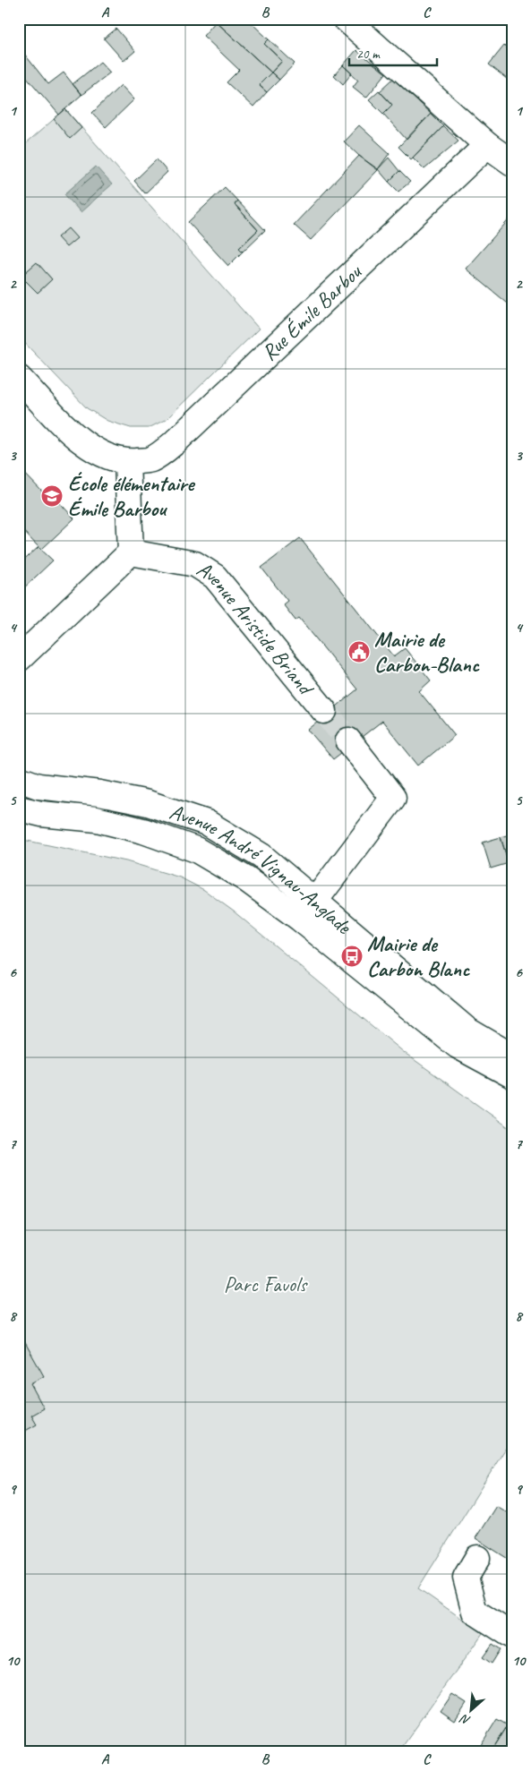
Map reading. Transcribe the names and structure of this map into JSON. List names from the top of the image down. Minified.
{"streets":{"street":["Rue Émile Barbou","Avenue Aristide Briand","Avenue André Vignau-Anglade"]},"parks":["Parc Favols"],"places":{"school or university":["École élémentaire Émile Barbou"],"public building":["Mairie de Carbon-Blanc"],"bus stop":["Mairie de Carbon Blanc"]},"scale_bar":"20 m","north":"bottom left","grid":{"columns":["A","B","C"],"rows":["1","2","3","4","5","6","7","8","9","10"]}}
